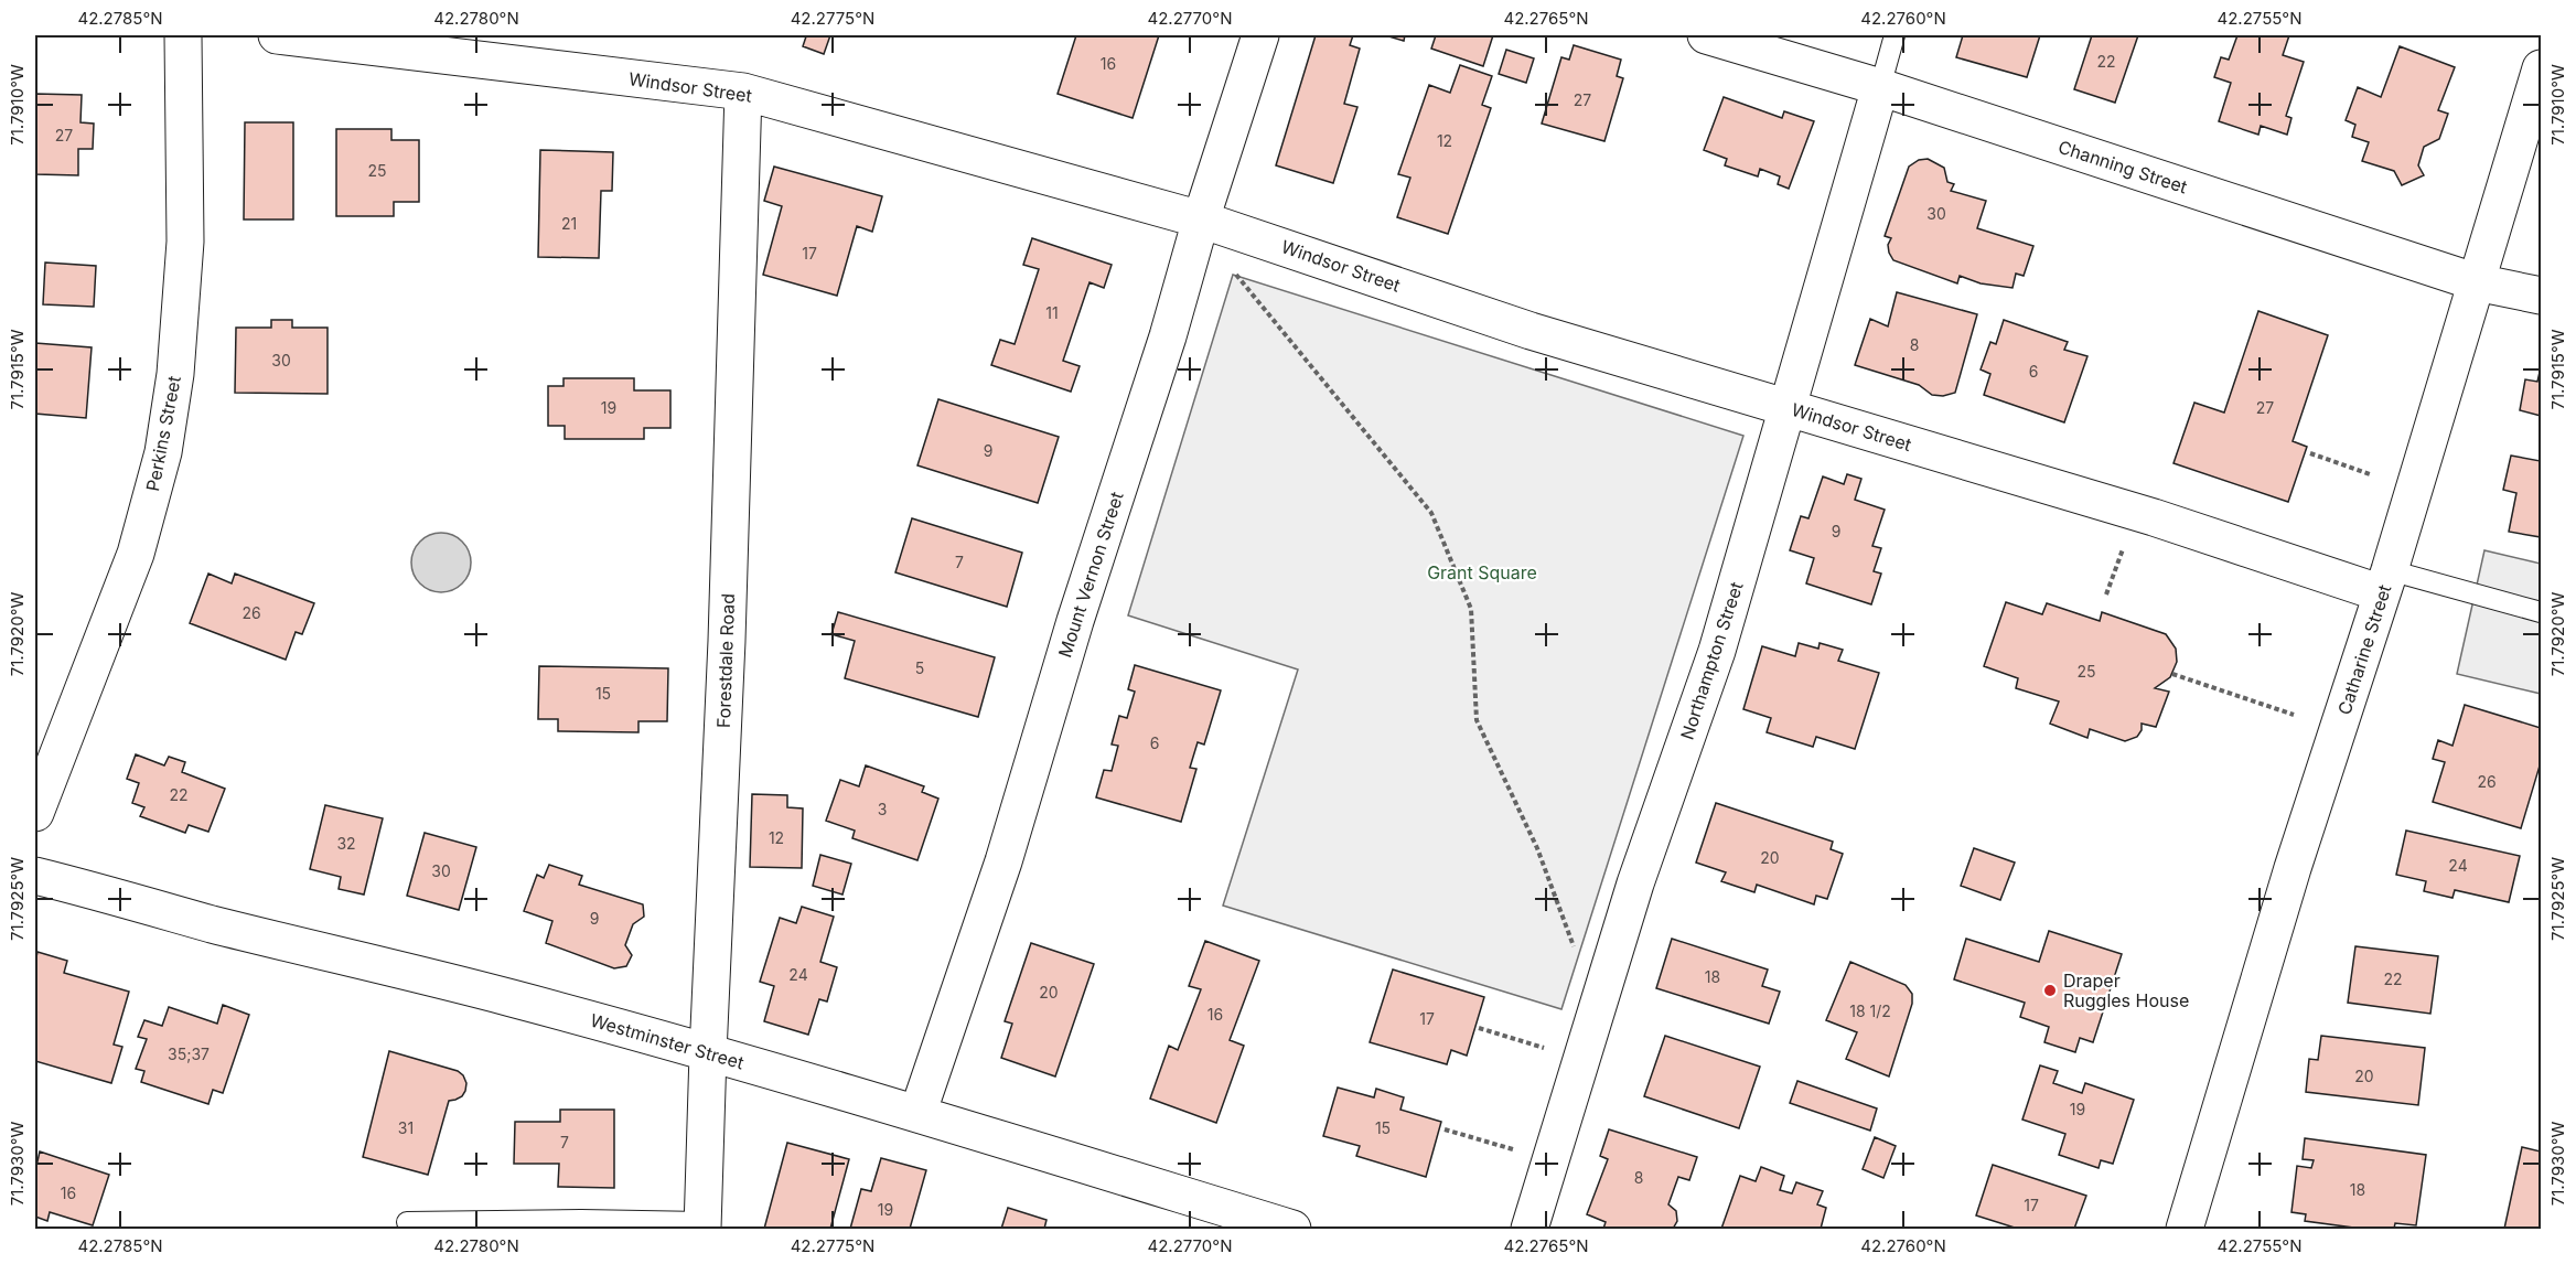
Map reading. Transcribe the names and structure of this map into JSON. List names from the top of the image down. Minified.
{"streets":{"street":["Windsor Street","Channing Street","Perkins Street","Mount Vernon Street","Catharine Street","Forestdale Road","Northampton Street","Westminster Street"]},"crossings":[["Windsor Street","Mount Vernon Street"],["Windsor Street","Catharine Street"],["Windsor Street","Forestdale Road"],["Windsor Street","Northampton Street"],["Channing Street","Catharine Street"],["Channing Street","Northampton Street"],["Mount Vernon Street","Westminster Street"],["Forestdale Road","Westminster Street"]],"parks":["Grant Square"],"places":["Draper Ruggles House"],"house_numbers":["22","16","27","27","12","25","30","21","17","11","8","30","6","19","27","9","9","7","26","5","25","15","6","26","22","3","12","32","20","24","30","9","24","18","22","20","18 1/2","16","17","35;37","20","19","31","15","7","8","18","16","17","19"],"coordinates":["42.2785°N","42.2780°N","42.2775°N","42.2770°N","42.2765°N","42.2760°N","42.2755°N","71.7910°W","71.7915°W","71.7920°W","71.7925°W","71.7930°W"]}
